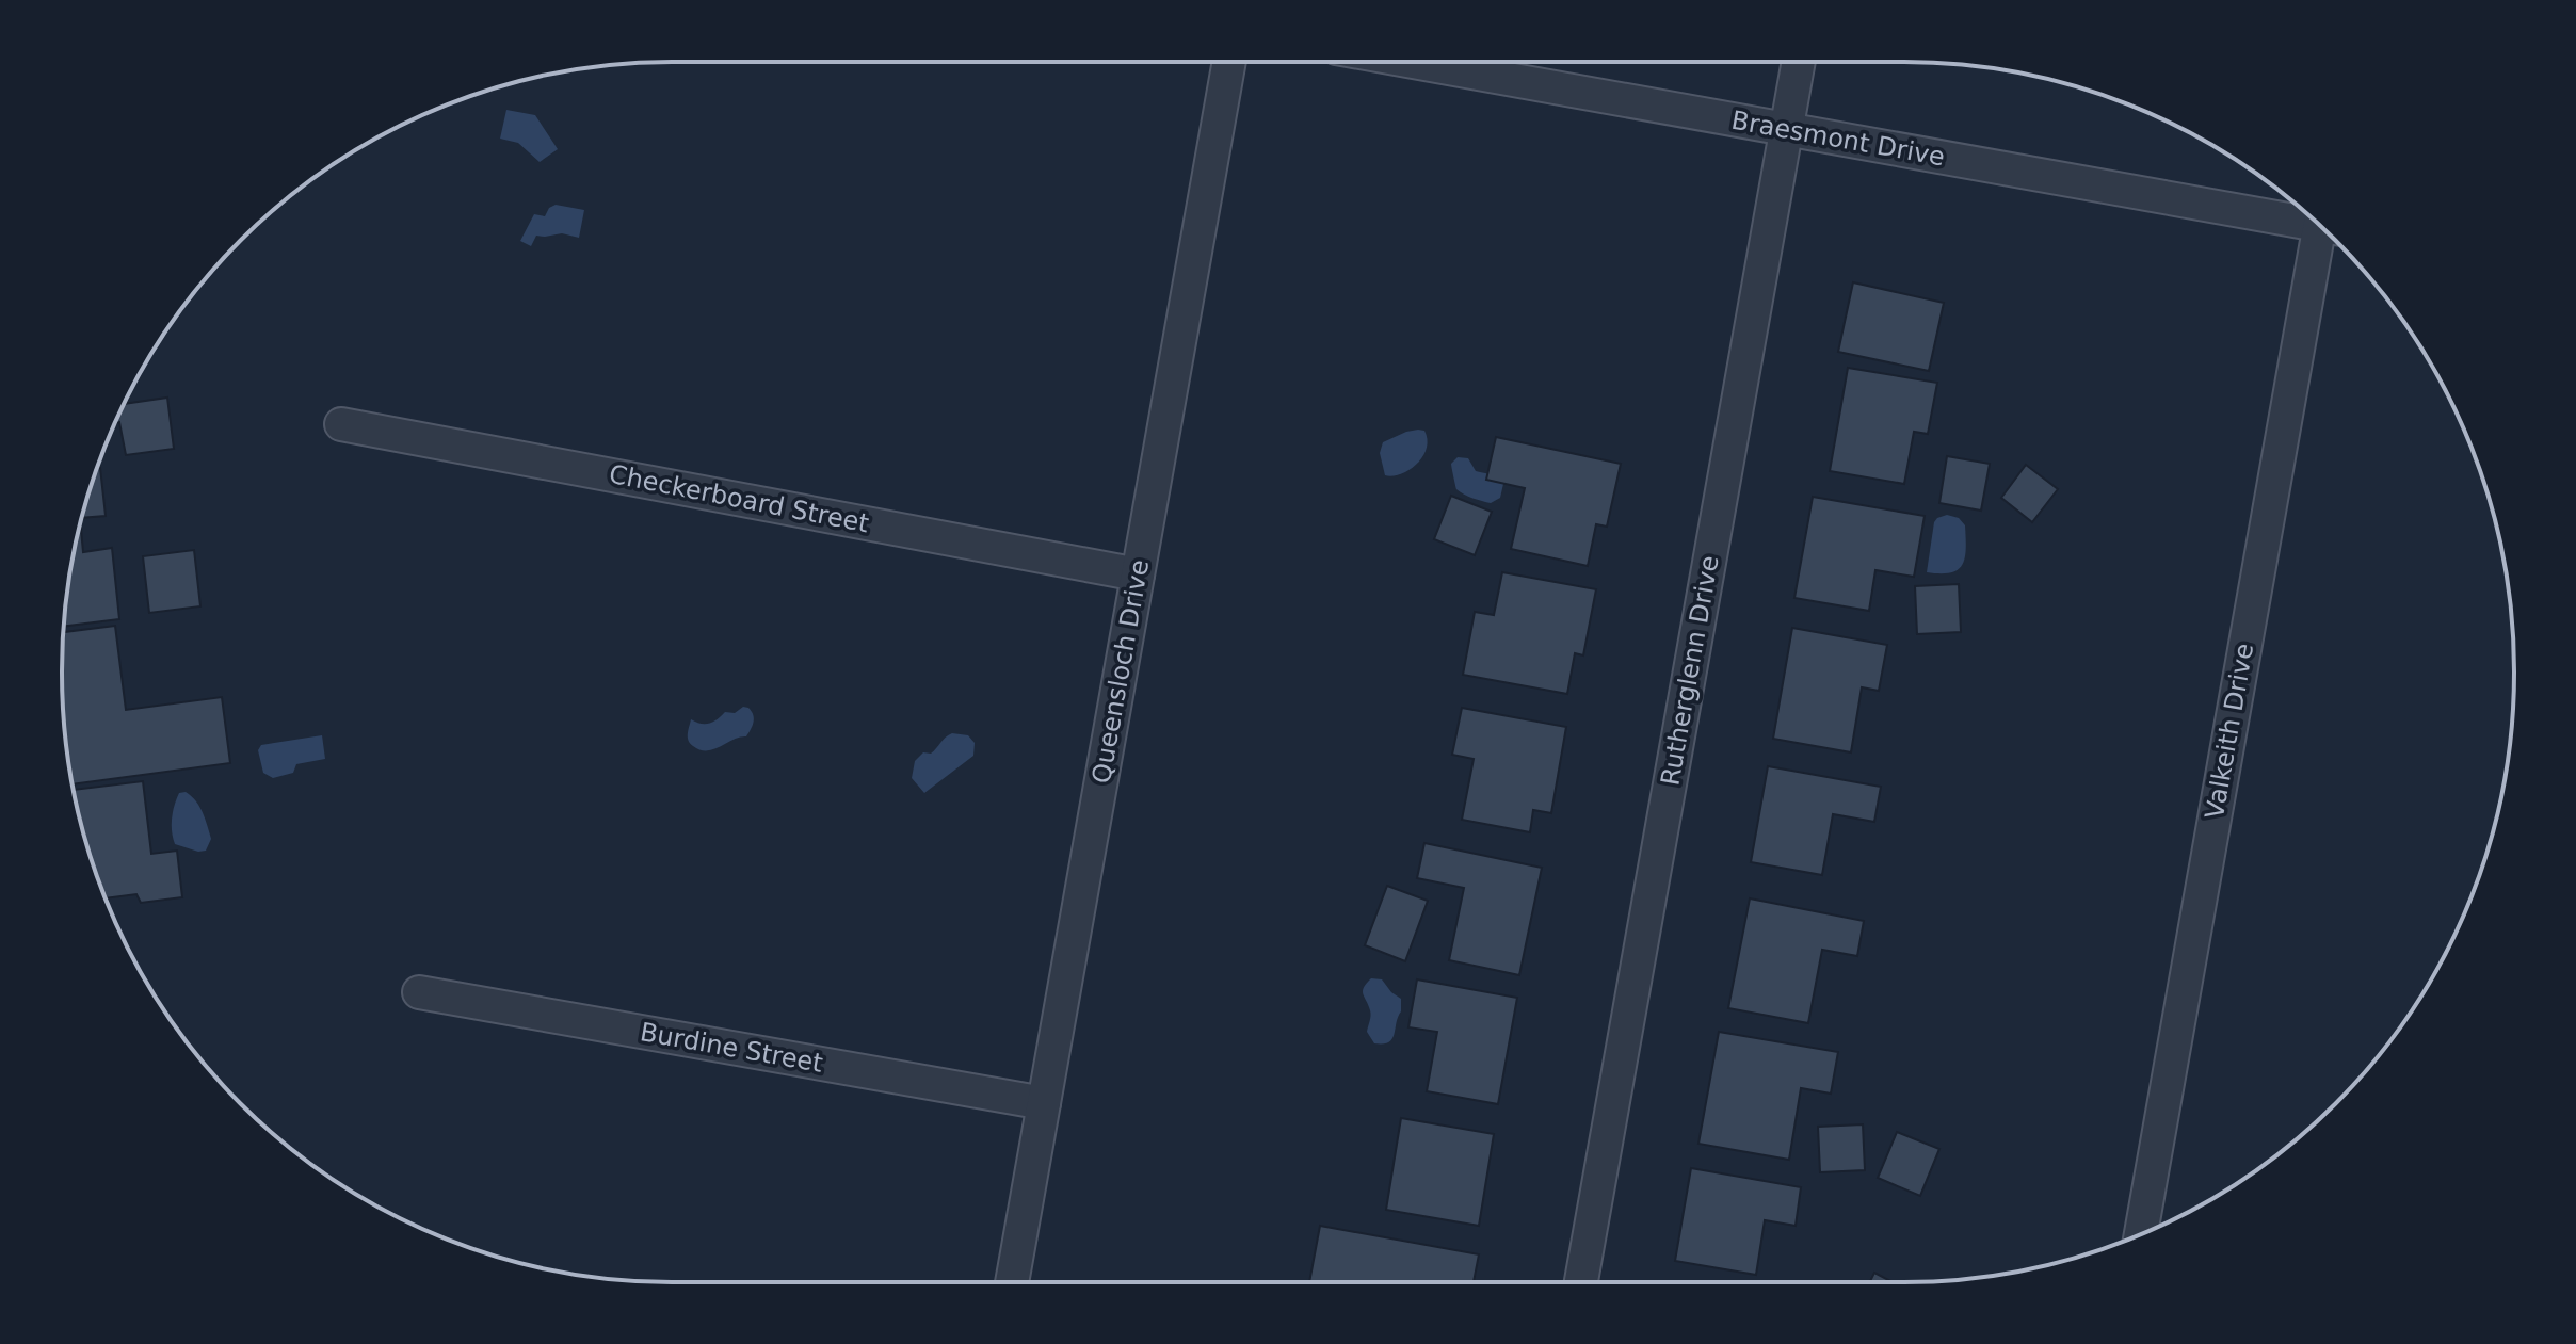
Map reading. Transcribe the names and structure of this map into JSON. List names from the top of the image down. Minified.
{"streets":{"street":["Braesmont Drive","Checkerboard Street","Rutherglenn Drive","Queensloch Drive","Valkeith Drive","Burdine Street"]},"crossings":[["Braesmont Drive","Rutherglenn Drive"],["Checkerboard Street","Queensloch Drive"],["Queensloch Drive","Burdine Street"]]}
